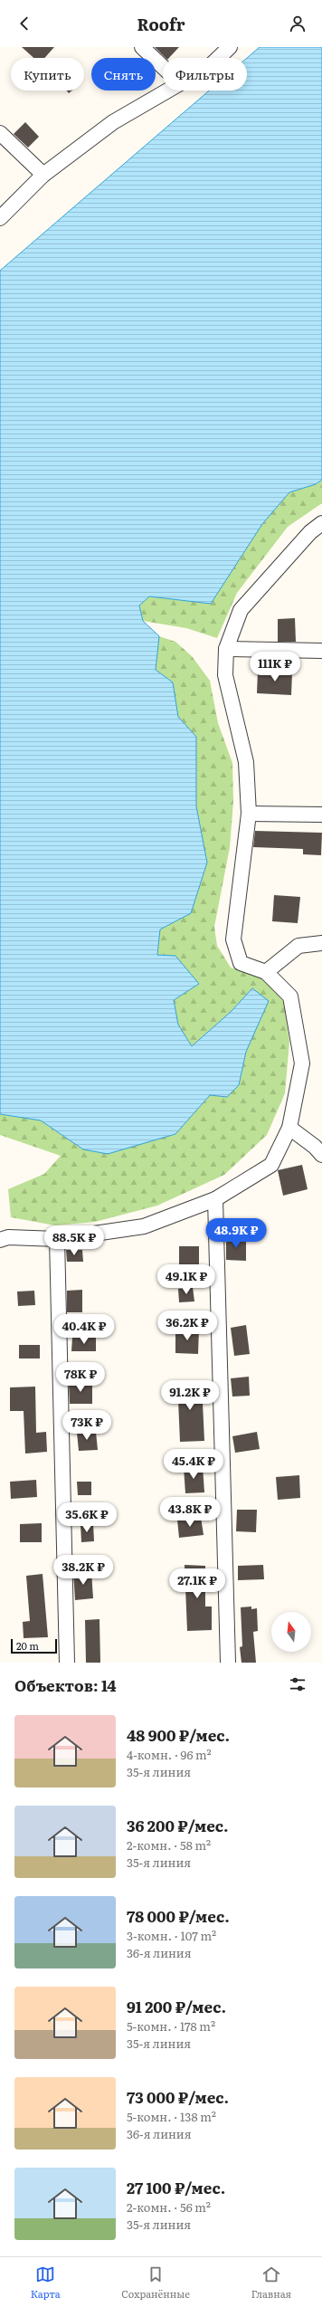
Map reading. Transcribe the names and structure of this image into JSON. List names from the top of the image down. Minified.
{"scale_bar":"20 m","north":"top","page":{"header":"Roofr","chip":["Купить","Снять","Фильтры"],"price":["111K ₽","48.9K ₽","88.5K ₽","49.1K ₽","36.2K ₽","40.4K ₽","78K ₽","91.2K ₽","73K ₽","45.4K ₽","43.8K ₽","35.6K ₽","38.2K ₽","27.1K ₽"],"scale":"20 m","heading":"Объектов: 14","list":[{"name":"48 900 ₽/мес.","note":"4-комн. · 96 m² · 35-я линия"},{"name":"36 200 ₽/мес.","note":"2-комн. · 58 m² · 35-я линия"},{"name":"78 000 ₽/мес.","note":"3-комн. · 107 m² · 36-я линия"},{"name":"91 200 ₽/мес.","note":"5-комн. · 178 m² · 35-я линия"},{"name":"73 000 ₽/мес.","note":"5-комн. · 138 m² · 36-я линия"},{"name":"27 100 ₽/мес.","note":"2-комн. · 56 m² · 35-я линия"}],"tabs":["Карта","Сохранённые","Главная"]}}
